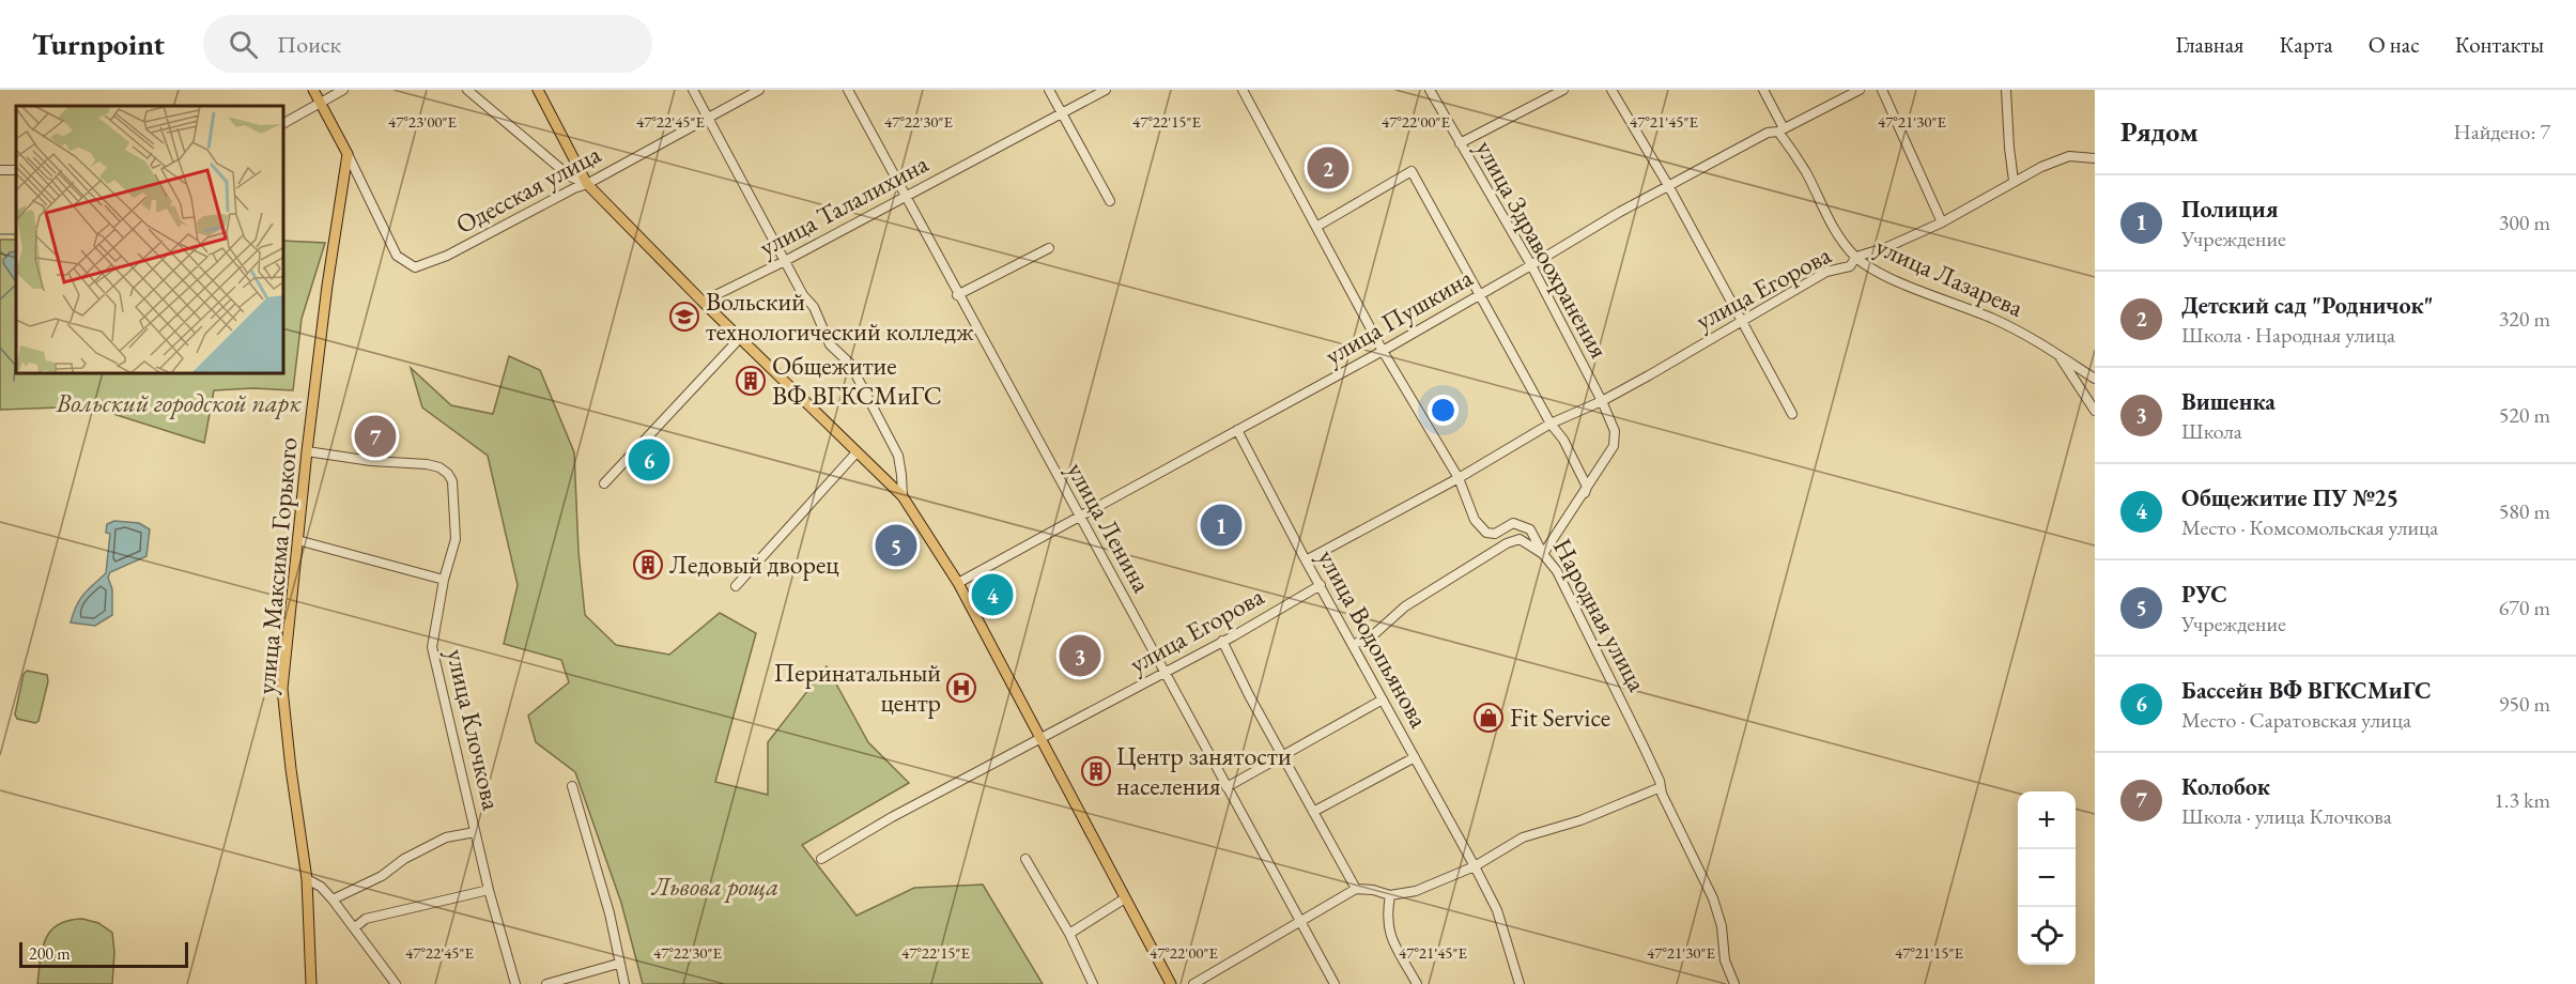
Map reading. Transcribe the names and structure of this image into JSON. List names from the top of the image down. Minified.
{"streets":{"main road":["улица Максима Горького"],"street":["Одесская улица","улица Талалихина","улица Здравоохранения","улица Лазарева","улица Егорова","улица Пушкина","улица Ленина","Народная улица","улица Водопьянова","улица Клочкова"]},"crossings":[["Одесская улица","улица Максима Горького"],["улица Талалихина","улица Ленина"],["улица Здравоохранения","улица Егорова"],["улица Здравоохранения","улица Пушкина"],["улица Лазарева","улица Егорова"],["улица Лазарева","улица Пушкина"],["улица Егорова","улица Ленина"],["улица Егорова","Народная улица"],["улица Егорова","улица Водопьянова"],["улица Пушкина","улица Ленина"],["улица Пушкина","Народная улица"],["улица Пушкина","улица Водопьянова"],["улица Максима Горького","улица Клочкова"]],"parks":["Вольский городской парк","Львова роща"],"places":{"school or university":["Вольский технологический колледж"],"building":["Общежитие ВФ ВГКСМиГС","Ледовый дворец","Центр занятости населения"],"hospital":["Перинатальный центр"],"shop":["Fit Service"]},"scale_bar":"200 m","page":{"header":"Turnpoint","search":"Поиск","nav":["Главная","Карта","О нас","Контакты"],"heading":["Рядом","Найдено: 7"],"pins":["2","7","6","1","5","4","3"],"list":[{"mark":"1","name":"Полиция","note":"Учреждение","value":"300 m"},{"mark":"2","name":"Детский сад \"Родничок\"","note":"Школа · Народная улица","value":"320 m"},{"mark":"3","name":"Вишенка","note":"Школа","value":"520 m"},{"mark":"4","name":"Общежитие ПУ №25","note":"Место · Комсомольская улица","value":"580 m"},{"mark":"5","name":"РУС","note":"Учреждение","value":"670 m"},{"mark":"6","name":"Бассейн ВФ ВГКСМиГС","note":"Место · Саратовская улица","value":"950 m"},{"mark":"7","name":"Колобок","note":"Школа · улица Клочкова","value":"1.3 km"}],"map_buttons":["+","−"],"scale":"200 m"},"coordinates":["47°23'00\"E","47°22'45\"E","47°22'30\"E","47°22'15\"E","47°22'00\"E","47°21'45\"E","47°21'30\"E","47°21'15\"E"]}
